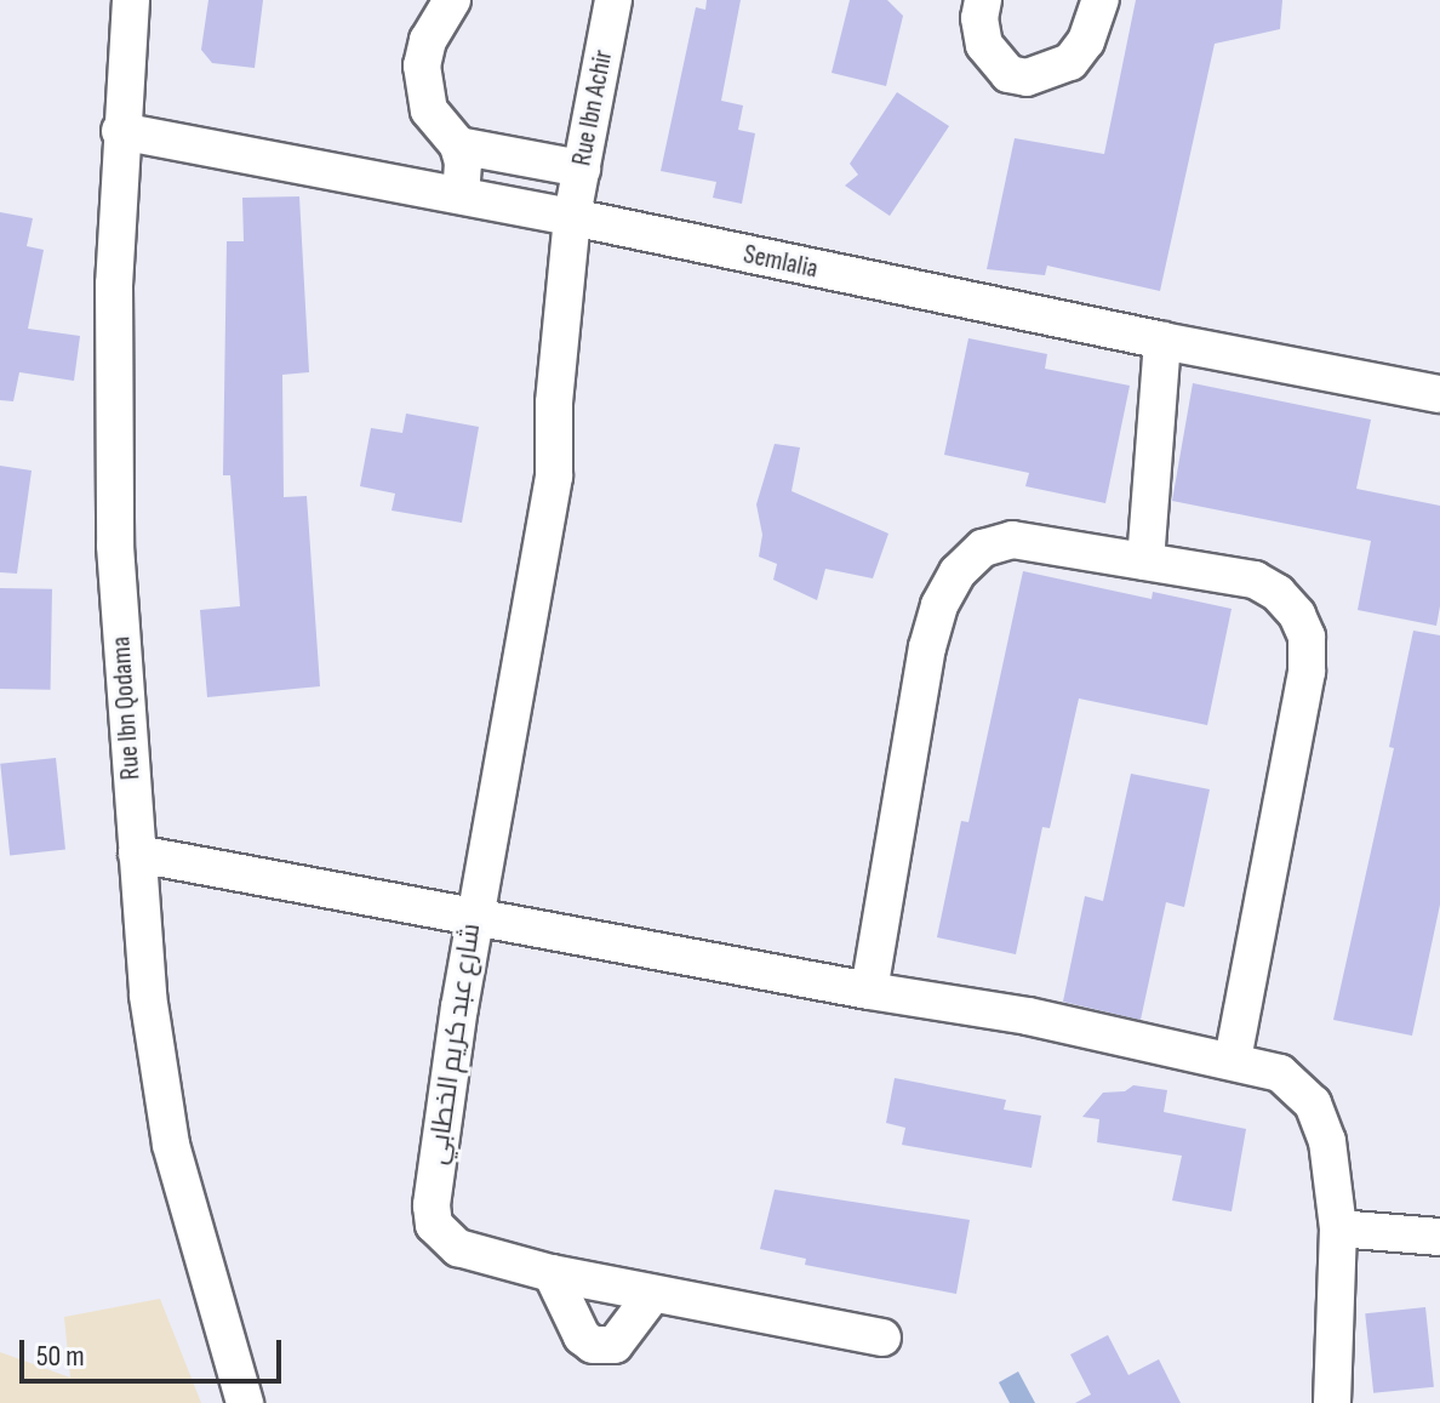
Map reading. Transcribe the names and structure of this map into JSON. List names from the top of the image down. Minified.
{"streets":{"street":["Rue Ibn Achir","Semlalia","Rue Ibn Qodama","شارع عبد كريم الخطابي"]},"crossings":[["Rue Ibn Achir","Semlalia"],["Rue Ibn Achir","شارع عبد كريم الخطابي"],["Semlalia","Rue Ibn Qodama"]],"scale_bar":"50 m"}
